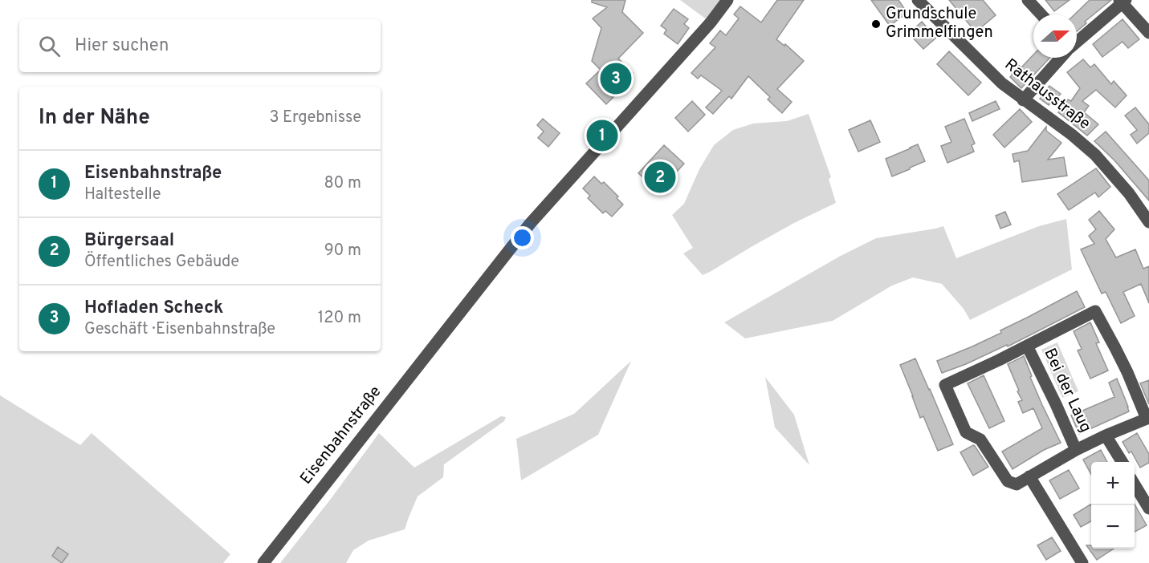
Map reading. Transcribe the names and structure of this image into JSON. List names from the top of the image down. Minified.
{"streets":{"street":["Rathausstraße","Bei der Laug","Eisenbahnstraße"]},"places":["Grundschule Grimmelfingen"],"north":"right","page":{"search":"Hier suchen","pins":["3","1","2"],"heading":["In der Nähe","3 Ergebnisse"],"list":[{"mark":"1","name":"Eisenbahnstraße","note":"Haltestelle","value":"80 m"},{"mark":"2","name":"Bürgersaal","note":"Öffentliches Gebäude","value":"90 m"},{"mark":"3","name":"Hofladen Scheck","note":"Geschäft · Eisenbahnstraße","value":"120 m"}],"map_buttons":["+","−"]}}
